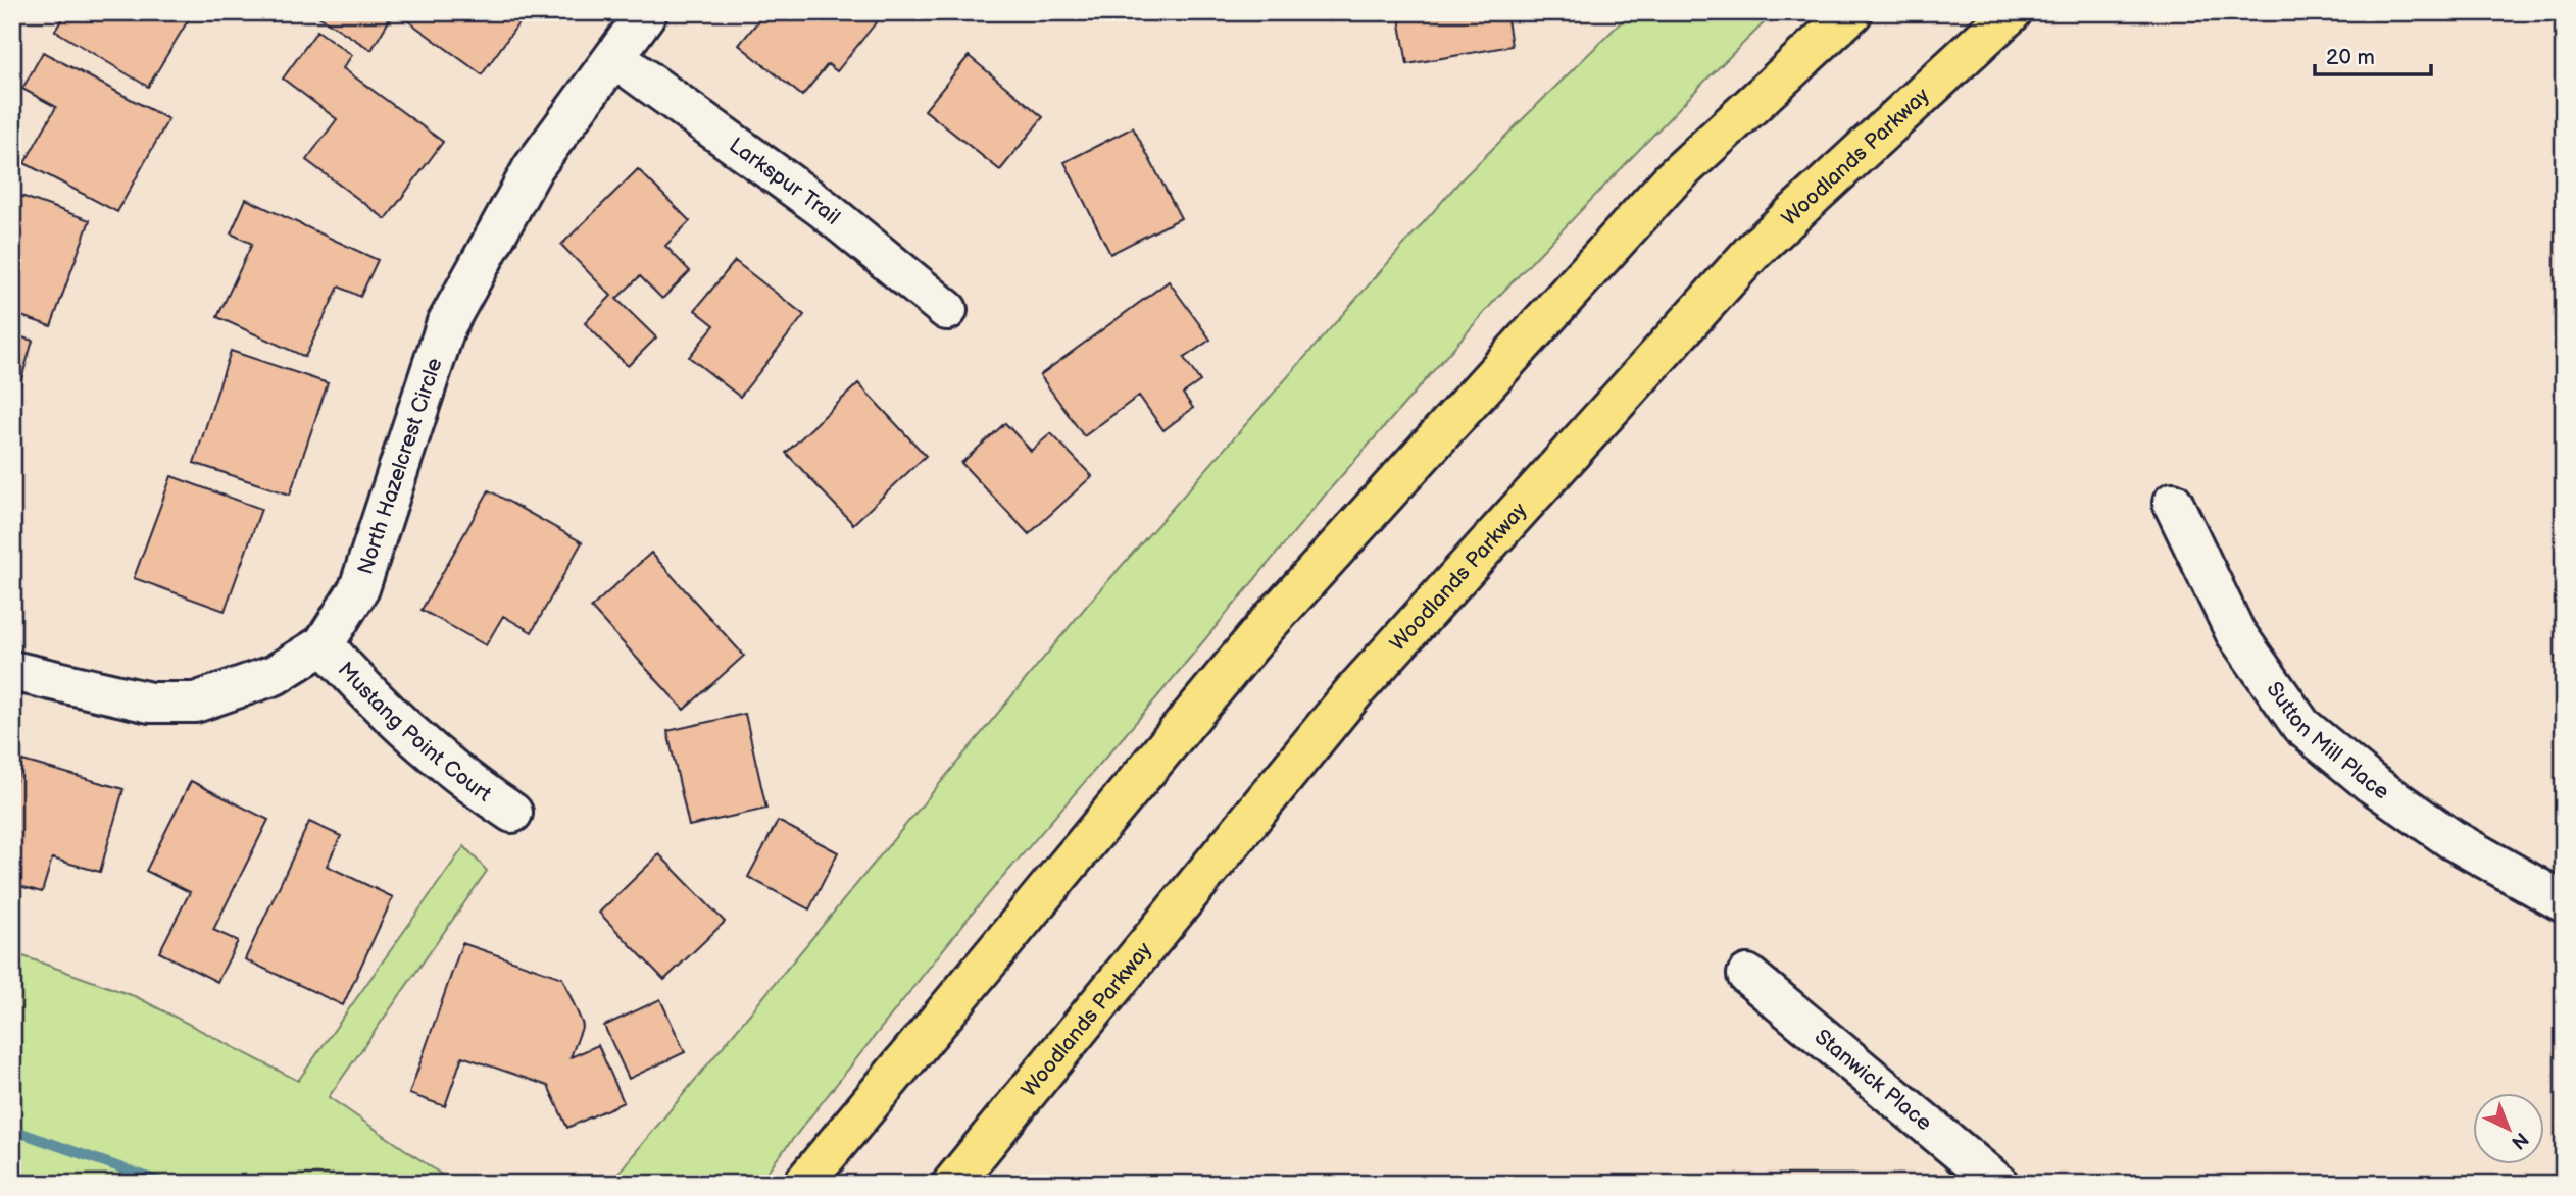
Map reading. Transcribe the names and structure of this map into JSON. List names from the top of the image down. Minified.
{"streets":{"main road":["Woodlands Parkway"],"street":["Larkspur Trail","North Hazelcrest Circle","Mustang Point Court","Sutton Mill Place","Stanwick Place"]},"crossings":[["Larkspur Trail","North Hazelcrest Circle"],["North Hazelcrest Circle","Mustang Point Court"]],"scale_bar":"20 m","north":"bottom right"}
